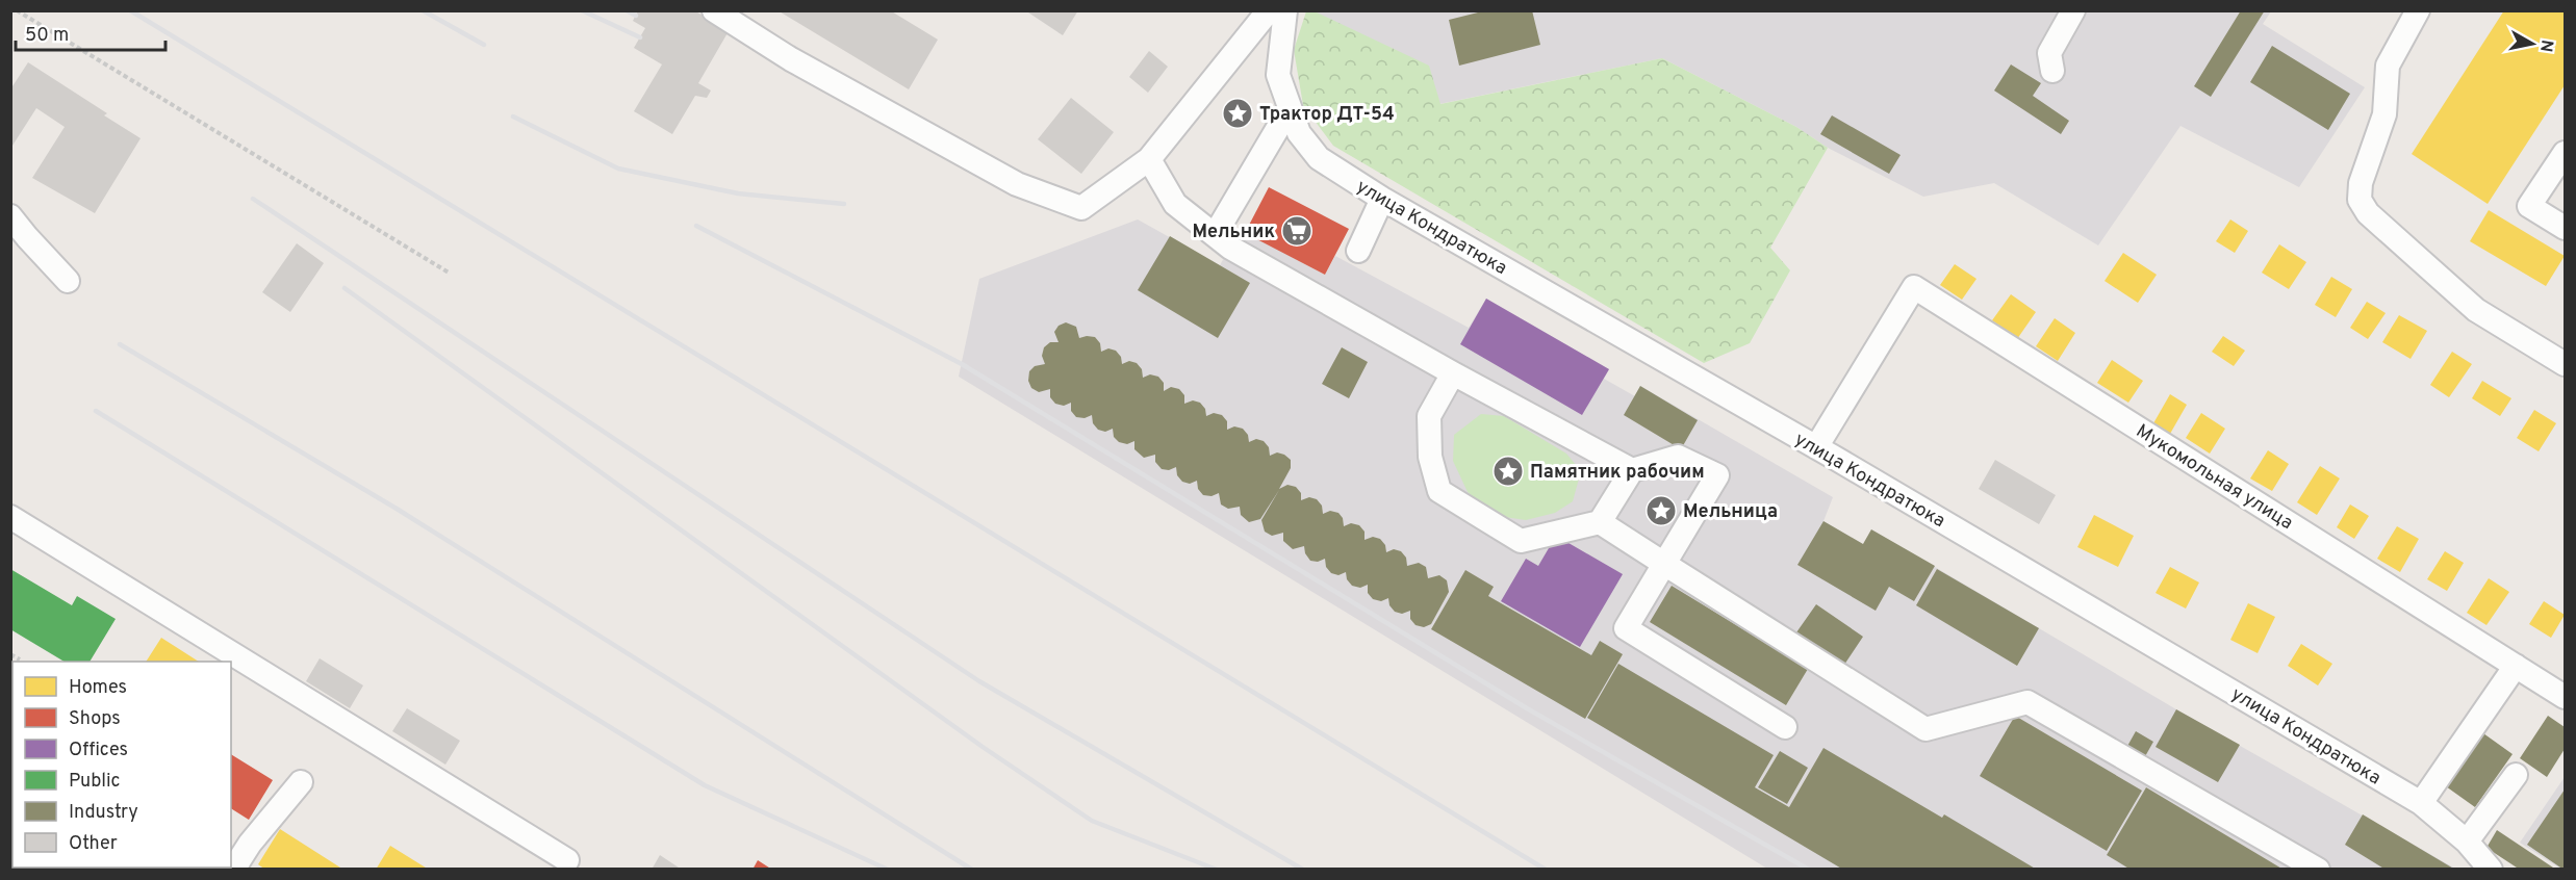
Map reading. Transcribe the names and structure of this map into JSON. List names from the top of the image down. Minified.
{"streets":{"street":["улица Кондратюка","Мукомольная улица"]},"crossings":[["улица Кондратюка","Мукомольная улица"]],"places":{"place":["Трактор ДТ-54","Памятник рабочим","Мельница"],"supermarket":["Мельник"]},"legend":["Homes","Shops","Offices","Public","Industry","Other"],"scale_bar":"50 m","north":"right"}
